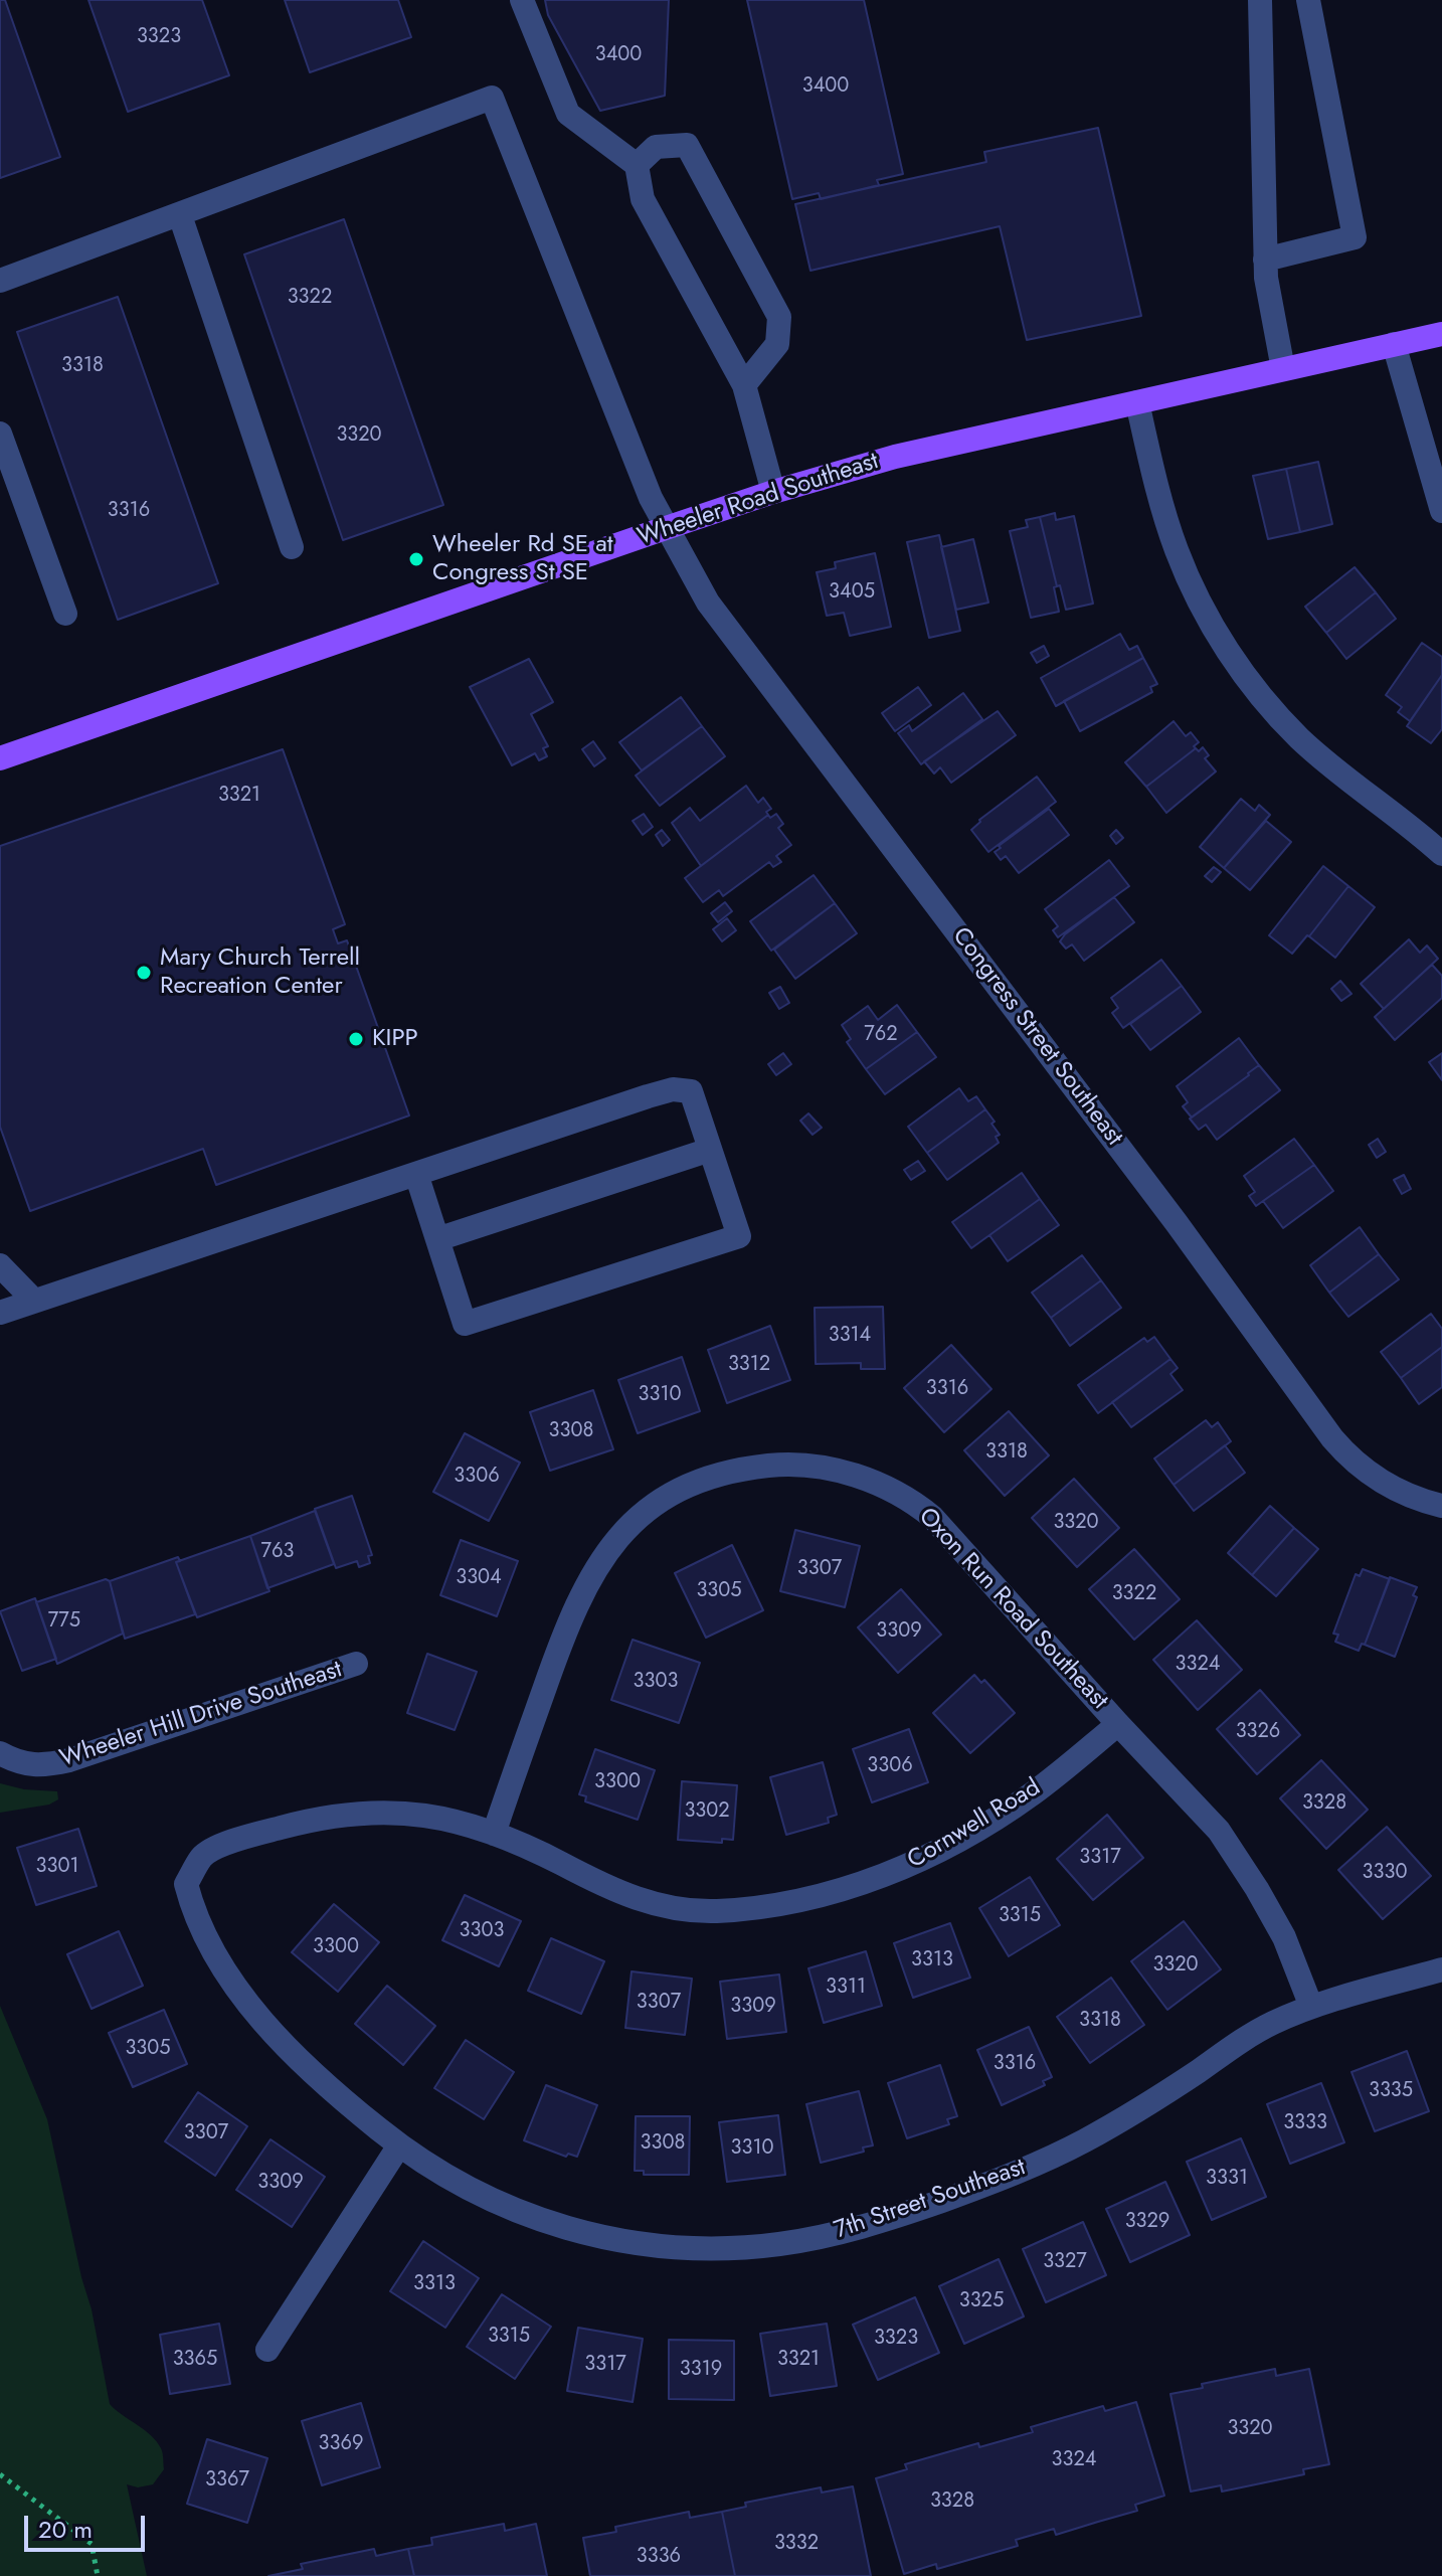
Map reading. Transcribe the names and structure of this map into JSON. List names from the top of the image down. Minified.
{"streets":{"main road":["Wheeler Road Southeast"],"street":["Congress Street Southeast","Oxon Run Road Southeast","Wheeler Hill Drive Southeast","Cornwell Road","7th Street Southeast"]},"crossings":[["Wheeler Road Southeast","Congress Street Southeast"],["Oxon Run Road Southeast","Cornwell Road"],["Oxon Run Road Southeast","7th Street Southeast"],["Cornwell Road","7th Street Southeast"]],"places":["Wheeler Rd SE at Congress St SE","Mary Church Terrell Recreation Center","KIPP"],"house_numbers":["3323","3400","3400","3322","3318","3320","3316","3405","3321","762","3314","3312","3316","3310","3308","3318","3306","3320","763","3307","3304","3305","3322","775","3309","3324","3303","3326","3306","3300","3328","3302","3317","3301","3330","3315","3303","3300","3313","3320","3311","3307","3309","3318","3305","3316","3335","3333","3307","3308","3310","3331","3309","3329","3327","3313","3325","3315","3323","3365","3321","3317","3319","3320","3369","3324","3367","3328","3332","3336"],"scale_bar":"20 m"}
